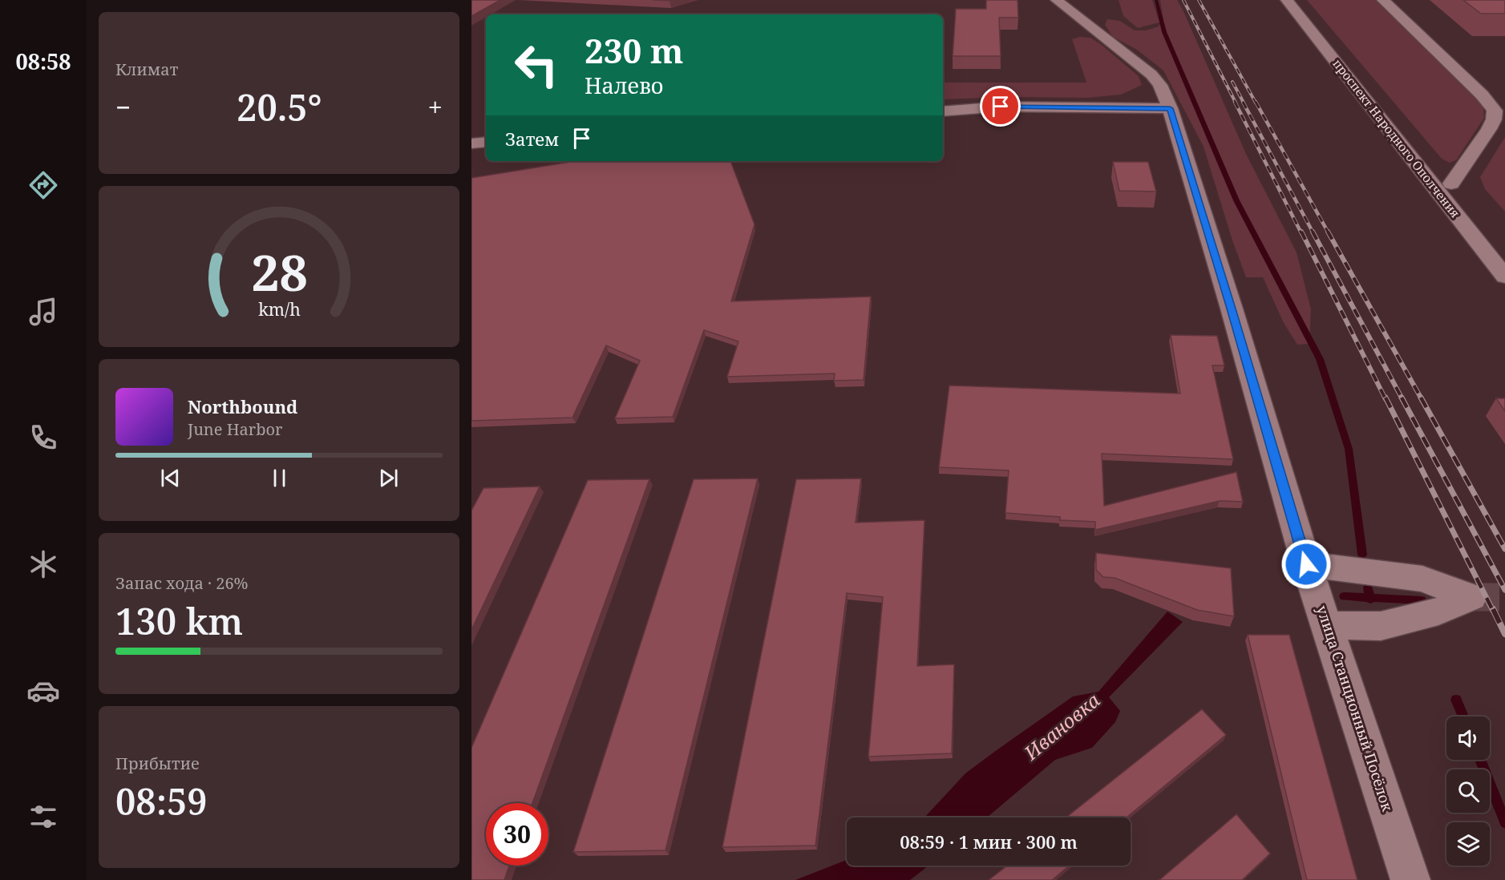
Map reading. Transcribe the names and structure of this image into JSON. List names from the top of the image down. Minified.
{"streets":{"street":["проспект Народного Ополчения","улица Станционный Посёлок"]},"water":["Ивановка"],"page":{"tabs":"08:58","tile":["Климат",["Запас хода · 26%","130 km"],["Прибытие","08:59"]],"turn":["230 m","Налево"],"heat":["−","20.5°","+"],"then":"Затем","song":["Northbound","June Harbor"],"limit":"30","trip":"08:59 · 1 мин · 300 m","gauge":["28","km/h"]}}
